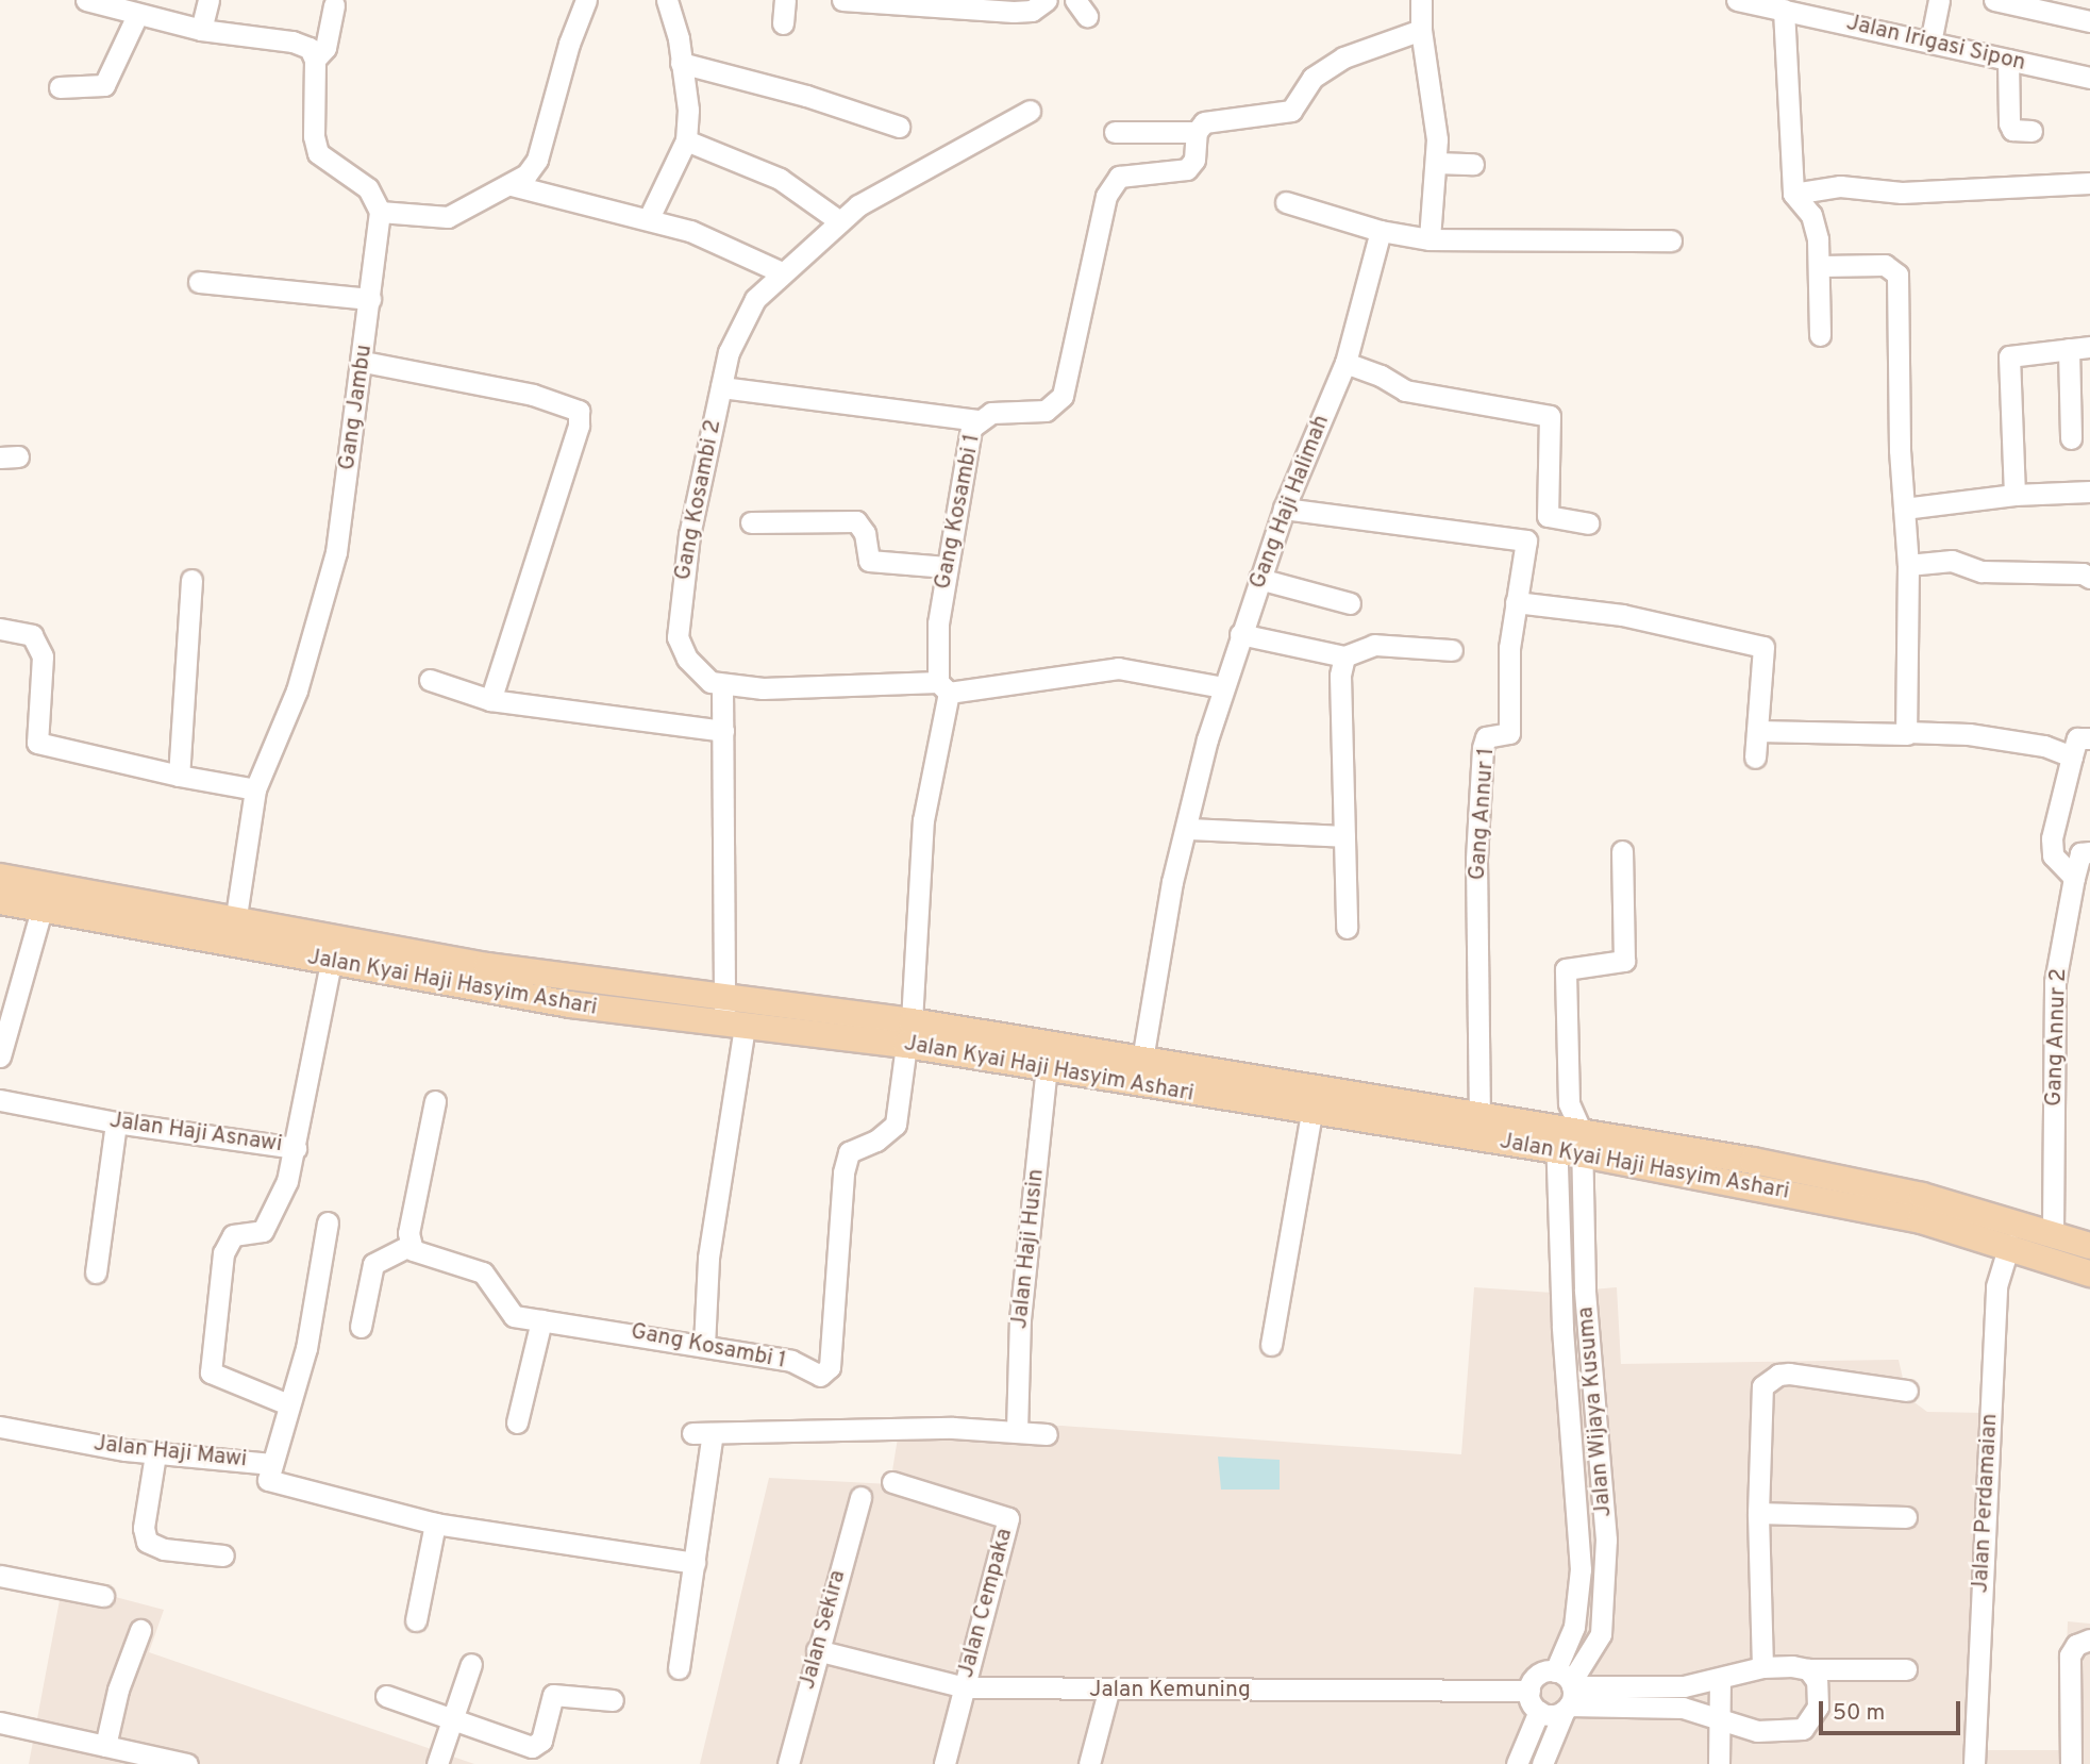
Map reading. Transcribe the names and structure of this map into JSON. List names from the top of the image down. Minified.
{"streets":{"main road":["Jalan Kyai Haji Hasyim Ashari"],"street":["Jalan Irigasi Sipon","Gang Jambu","Gang Kosambi 2","Gang Haji Halimah","Gang Kosambi 1","Gang Annur 1","Gang Annur 2","Jalan Haji Asnawi","Jalan Haji Husin","Jalan Wijaya Kusuma","Jalan Haji Mawi","Jalan Perdamaian","Jalan Cempaka","Jalan Sekira","Jalan Kemuning"]},"crossings":[["Gang Jambu","Jalan Kyai Haji Hasyim Ashari"],["Gang Haji Halimah","Gang Annur 1"],["Gang Haji Halimah","Jalan Kyai Haji Hasyim Ashari"],["Gang Kosambi 1","Jalan Kyai Haji Hasyim Ashari"],["Gang Annur 1","Jalan Kyai Haji Hasyim Ashari"],["Jalan Kyai Haji Hasyim Ashari","Gang Annur 2"],["Jalan Kyai Haji Hasyim Ashari","Jalan Haji Asnawi"],["Jalan Kyai Haji Hasyim Ashari","Jalan Haji Husin"],["Jalan Kyai Haji Hasyim Ashari","Jalan Wijaya Kusuma"],["Jalan Kyai Haji Hasyim Ashari","Jalan Perdamaian"],["Jalan Cempaka","Jalan Kemuning"],["Jalan Sekira","Jalan Kemuning"]],"scale_bar":"50 m"}
